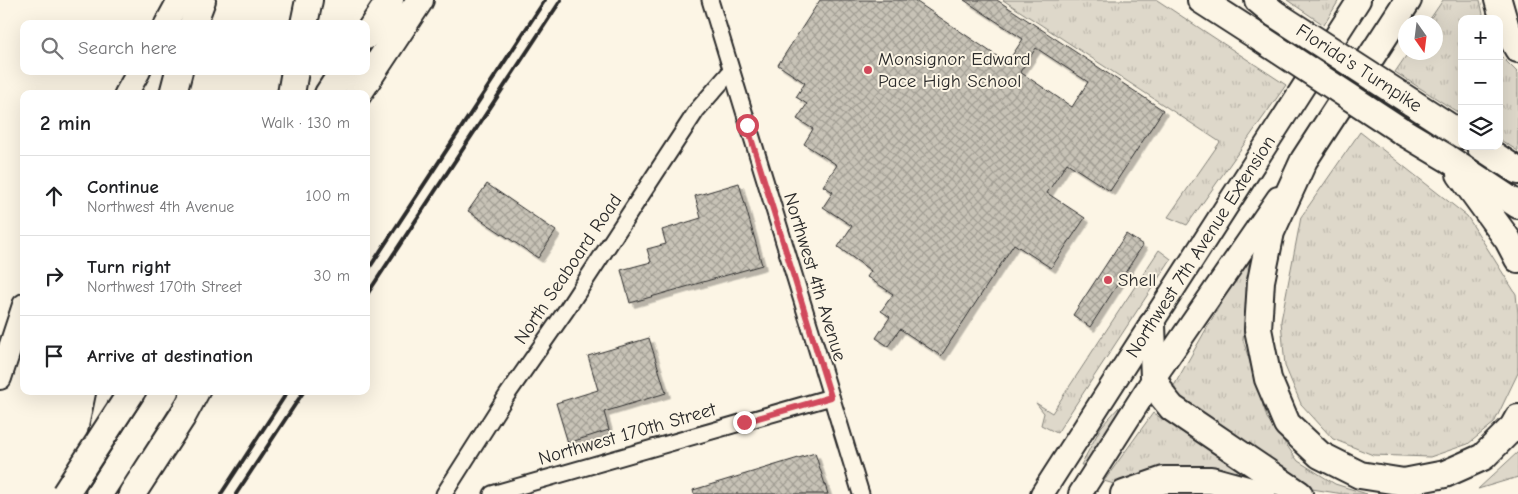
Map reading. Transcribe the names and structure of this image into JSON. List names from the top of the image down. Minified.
{"streets":{"highway":["Florida's Turnpike"],"main road":["Northwest 7th Avenue Extension"],"street":["North Seaboard Road","Northwest 4th Avenue","Northwest 170th Street"]},"crossings":[["North Seaboard Road","Northwest 4th Avenue"],["Northwest 4th Avenue","Northwest 170th Street"]],"places":["Monsignor Edward Pace High School","Shell"],"north":"bottom","page":{"map_buttons":["+","−"],"search":"Search here","heading":["2 min","Walk · 130 m"],"list":[["Continue","Northwest 4th Avenue","100 m"],["Turn right","Northwest 170th Street","30 m"],"Arrive at destination"]}}
